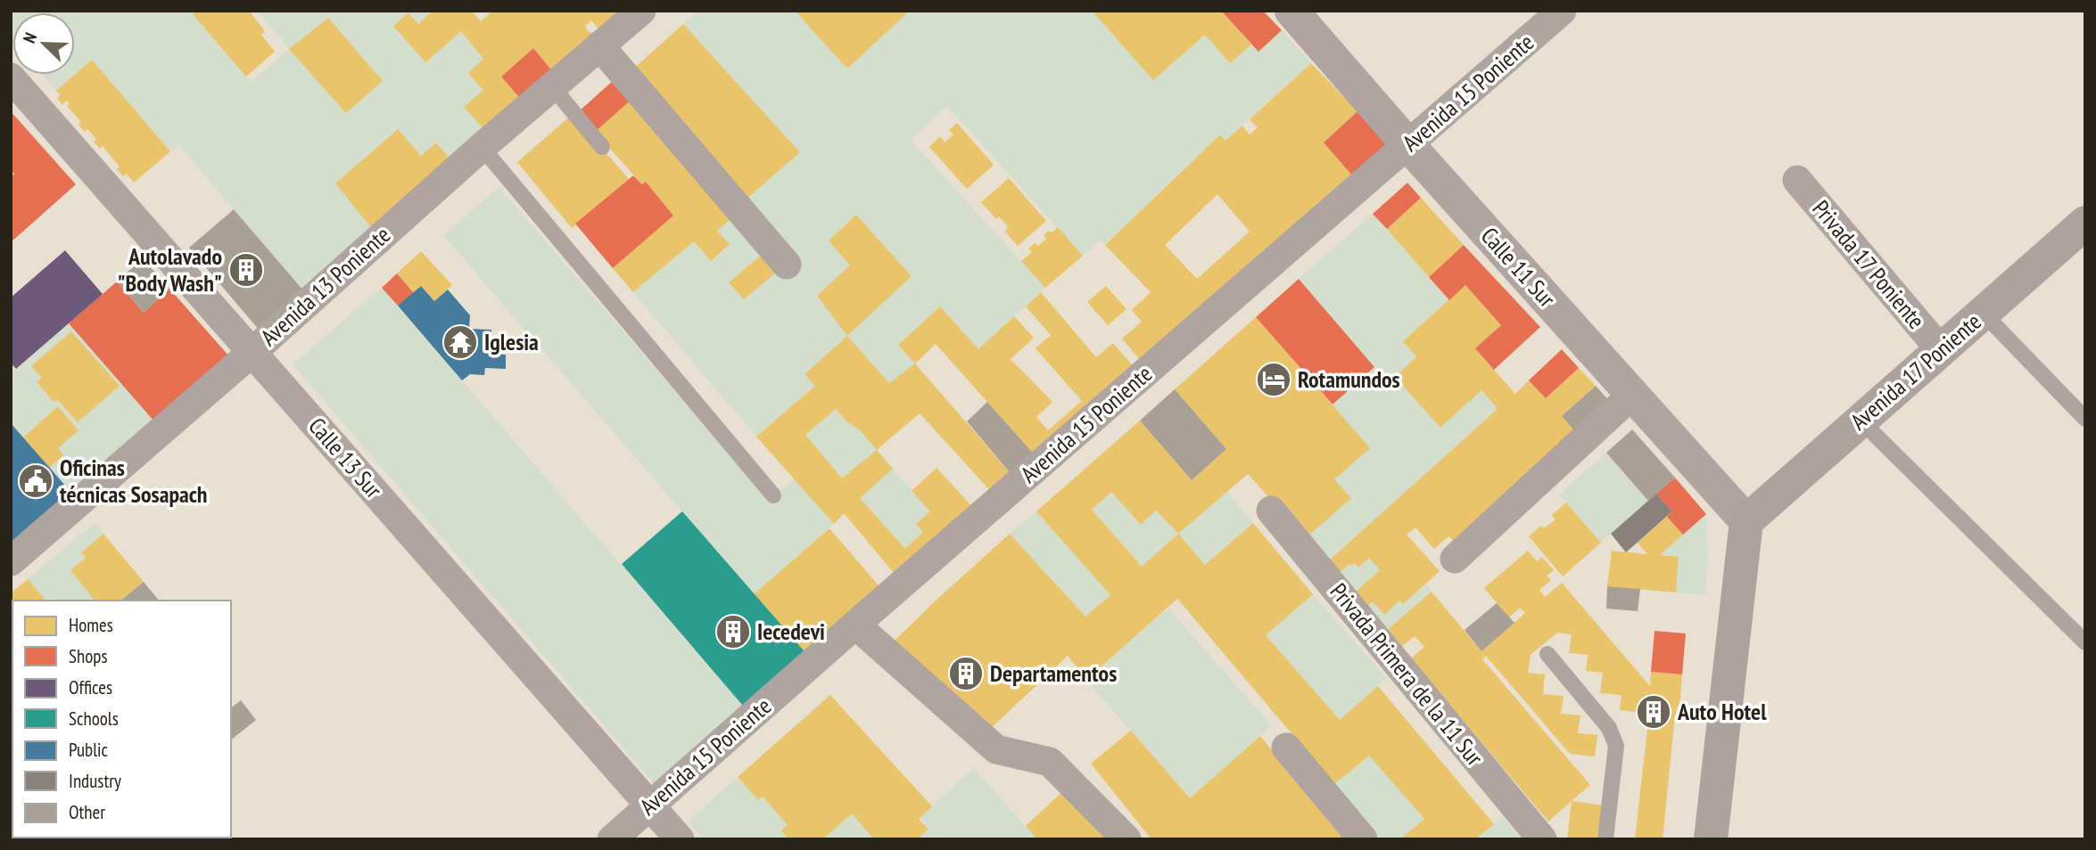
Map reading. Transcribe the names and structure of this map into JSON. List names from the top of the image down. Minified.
{"streets":{"main road":["Avenida 17 Poniente"],"street":["Avenida 15 Poniente","Privada 17 Poniente","Calle 11 Sur","Avenida 13 Poniente","Calle 13 Sur","Privada Primera de la 11 Sur"]},"crossings":[["Avenida 15 Poniente","Calle 11 Sur"],["Avenida 15 Poniente","Calle 13 Sur"],["Privada 17 Poniente","Avenida 17 Poniente"],["Calle 11 Sur","Avenida 17 Poniente"],["Avenida 13 Poniente","Calle 13 Sur"]],"places":{"building":["Autolavado \"Body Wash\"","Iecedevi","Departamentos","Auto Hotel"],"temple":["Iglesia"],"hotel":["Rotamundos"],"public building":["Oficinas técnicas Sosapach"]},"legend":["Homes","Shops","Offices","Schools","Public","Industry","Other"],"north":"top left"}
